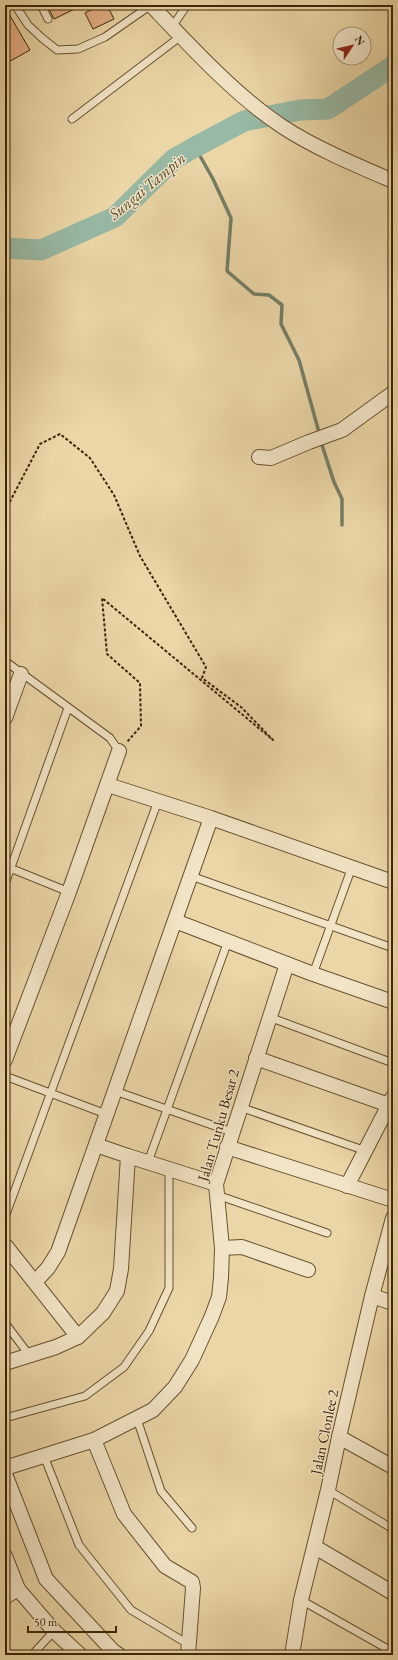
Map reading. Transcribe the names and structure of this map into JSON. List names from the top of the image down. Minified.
{"streets":{"street":["Jalan Tunku Besar 2","Jalan Clonlee 2"]},"water":["Sungai Tampin"],"scale_bar":"50 m","north":"top right"}
